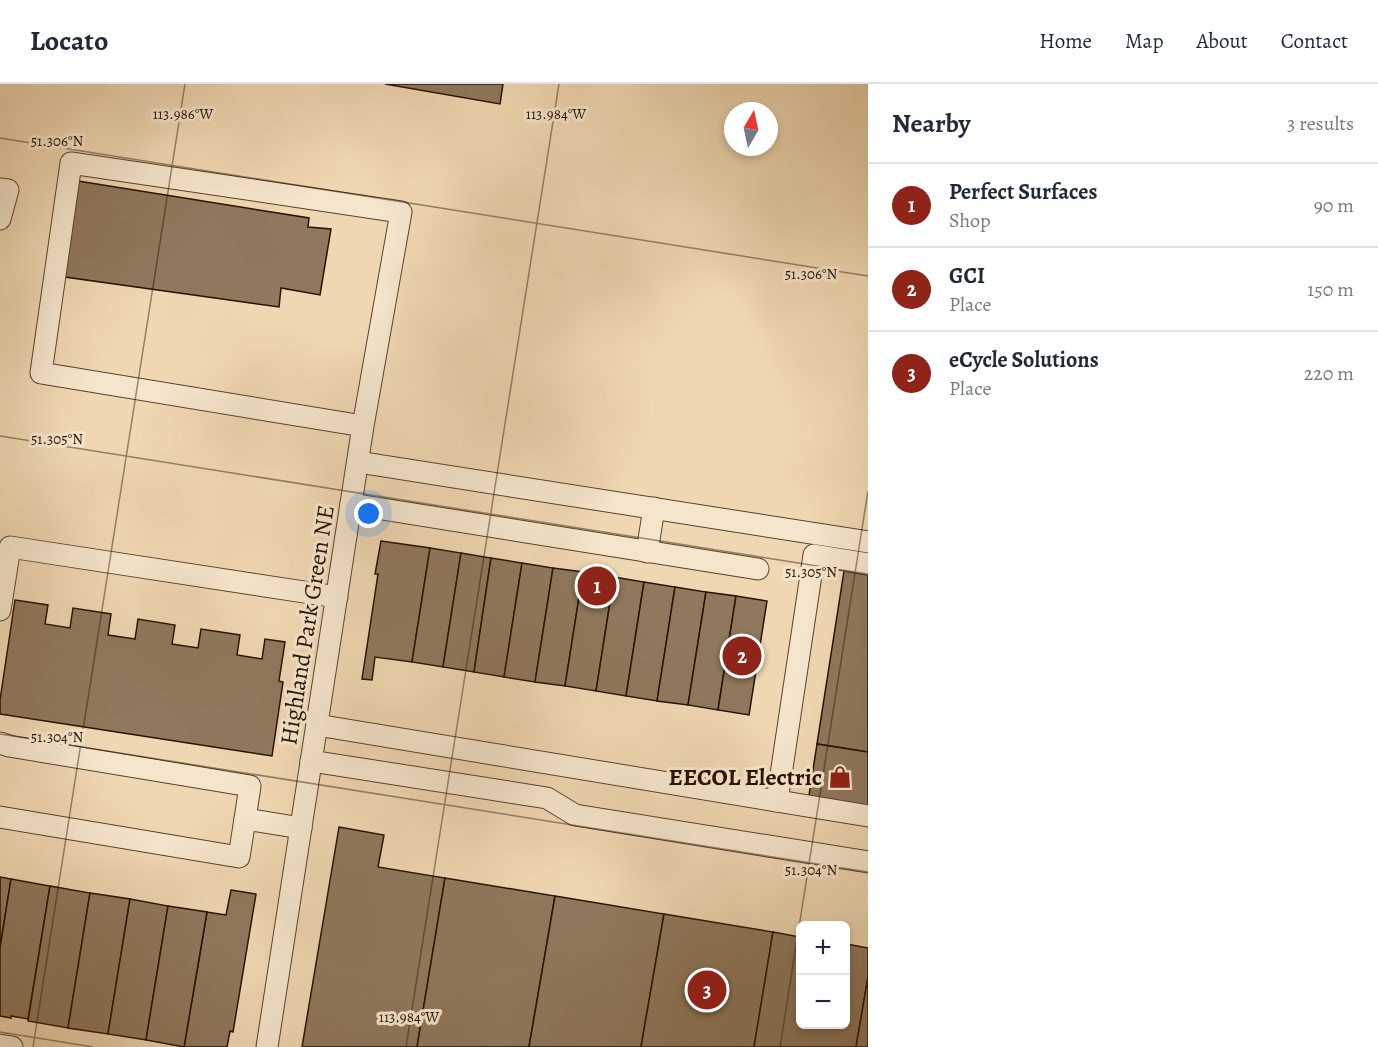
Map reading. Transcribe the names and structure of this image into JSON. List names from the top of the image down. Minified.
{"streets":{"street":["Highland Park Green NE"]},"places":{"shop":["EECOL Electric"]},"north":"top","page":{"header":"Locato","nav":["Home","Map","About","Contact"],"heading":["Nearby","3 results"],"list":[{"mark":"1","name":"Perfect Surfaces","note":"Shop","value":"90 m"},{"mark":"2","name":"GCI","note":"Place","value":"150 m"},{"mark":"3","name":"eCycle Solutions","note":"Place","value":"220 m"}],"pins":["1","2","3"],"map_buttons":["+","−"]},"coordinates":["113.986°W","113.984°W","51.306°N","51.305°N","51.304°N"]}
